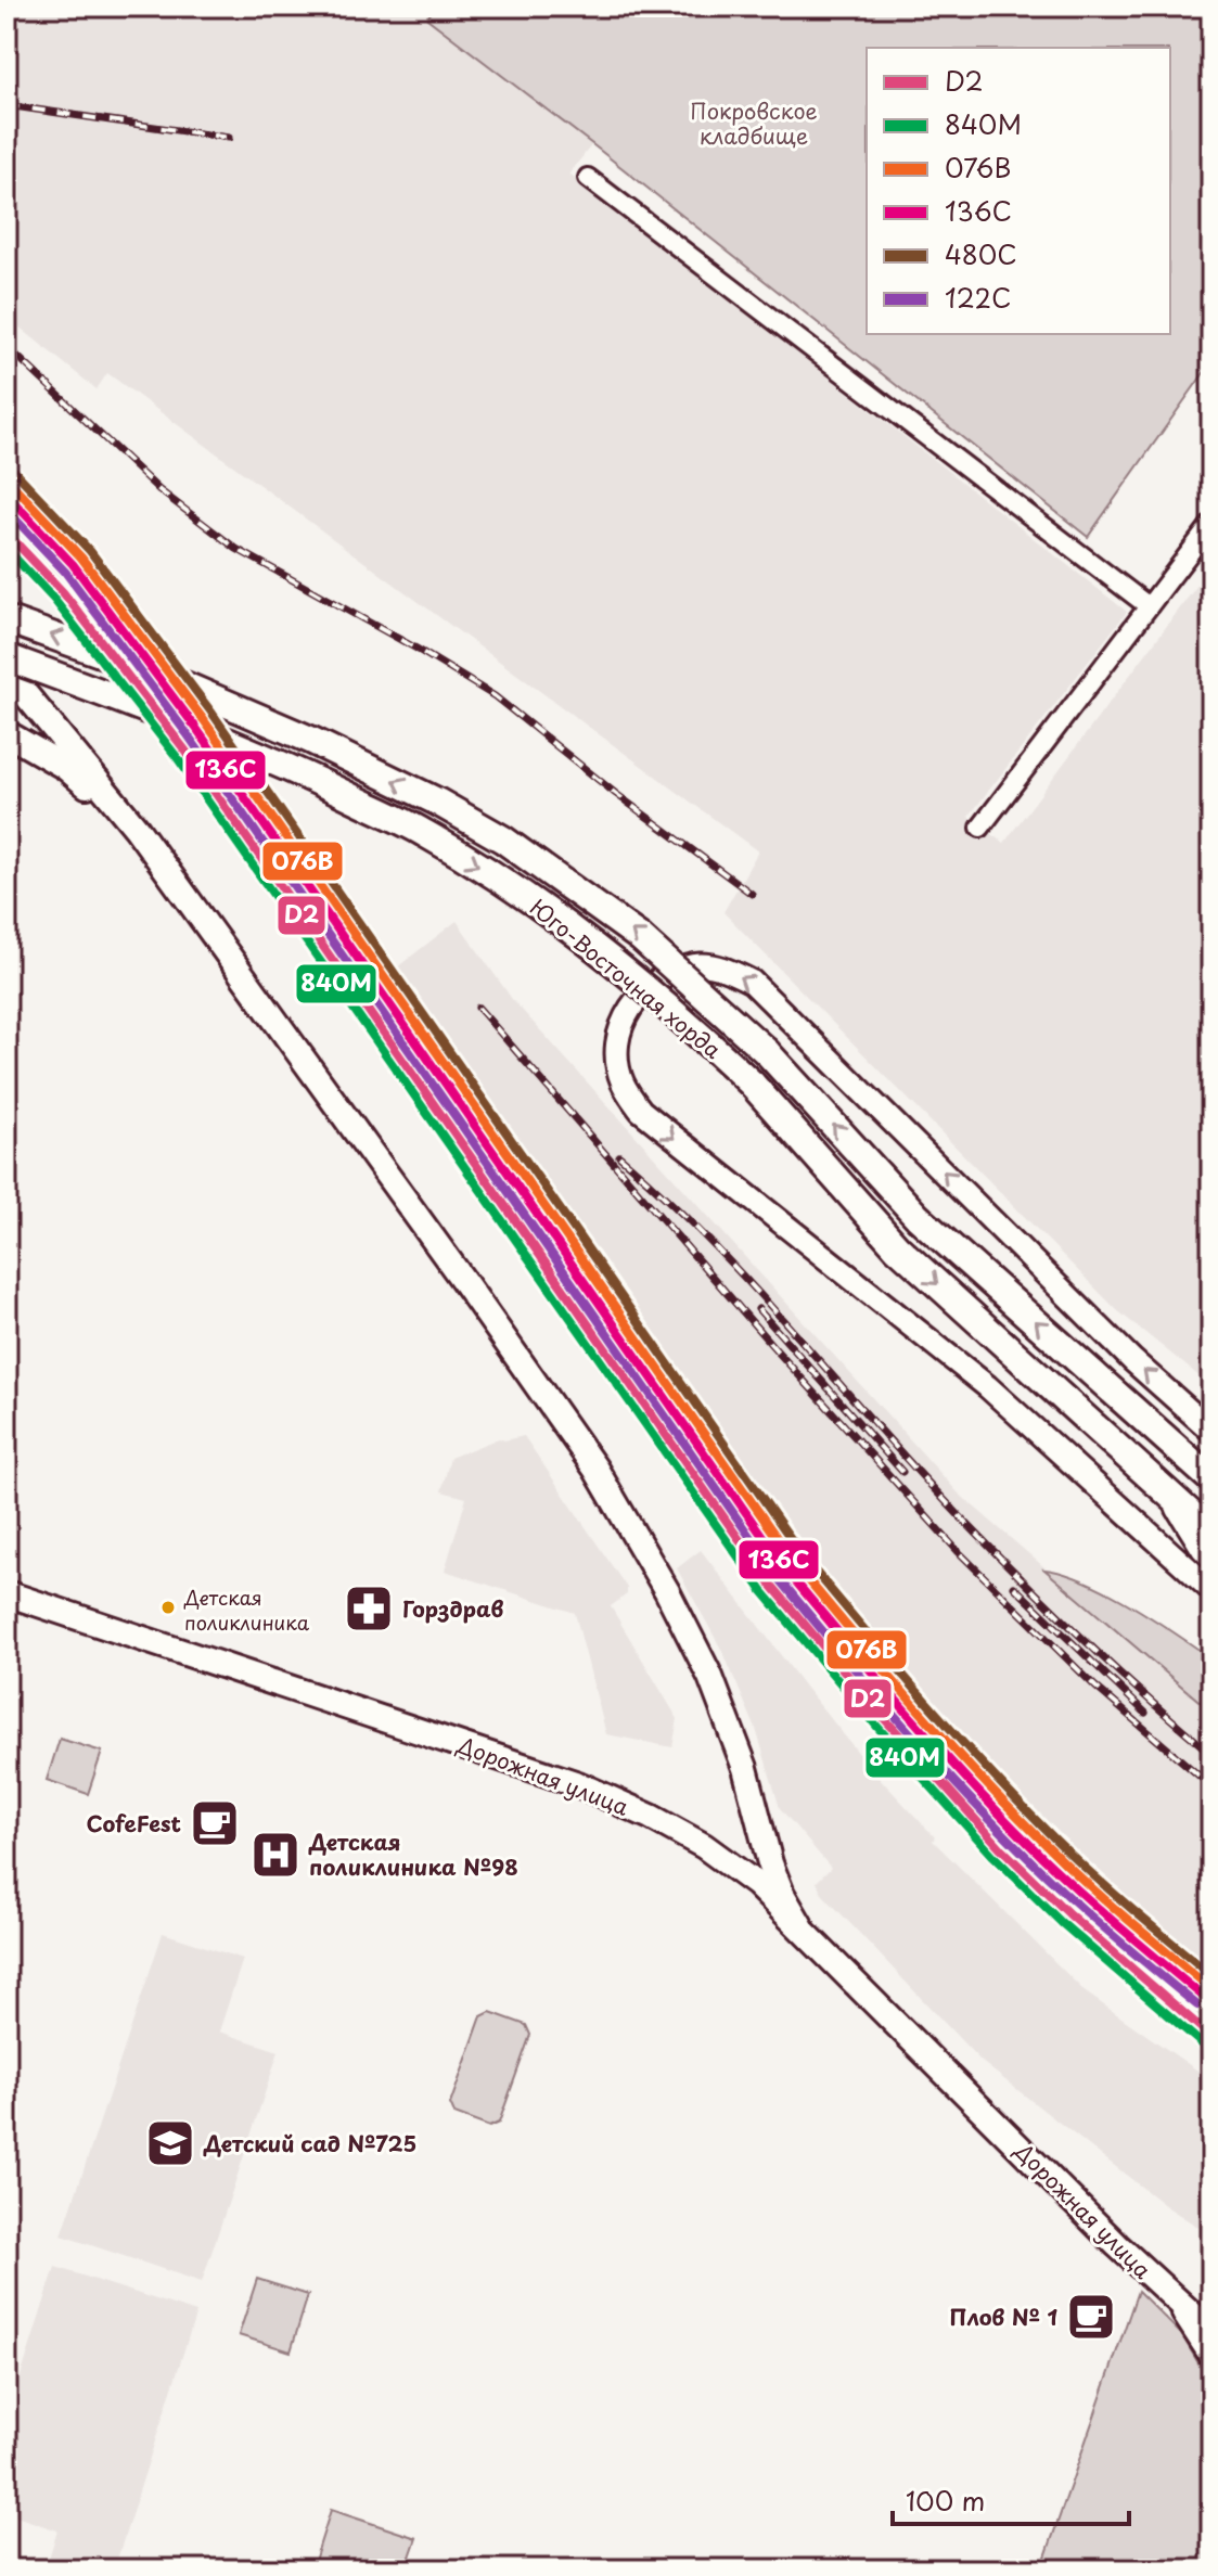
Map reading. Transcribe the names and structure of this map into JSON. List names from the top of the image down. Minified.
{"streets":{"main road":["Юго-Восточная хорда","Дорожная улица"]},"parks":["Покровское кладбище"],"places":{"other":["Детская поликлиника"],"pharmacy":["Горздрав"],"cafe":["CofeFest","Плов № 1"],"hospital":["Детская поликлиника №98"],"school or university":["Детский сад №725"]},"lines":["transit line 480С","transit line 076В","transit line 136С","transit line 122С","transit line D2","transit line 840М"],"legend":["D2","840М","076В","136С","480С","122С"],"scale_bar":"100 m"}
